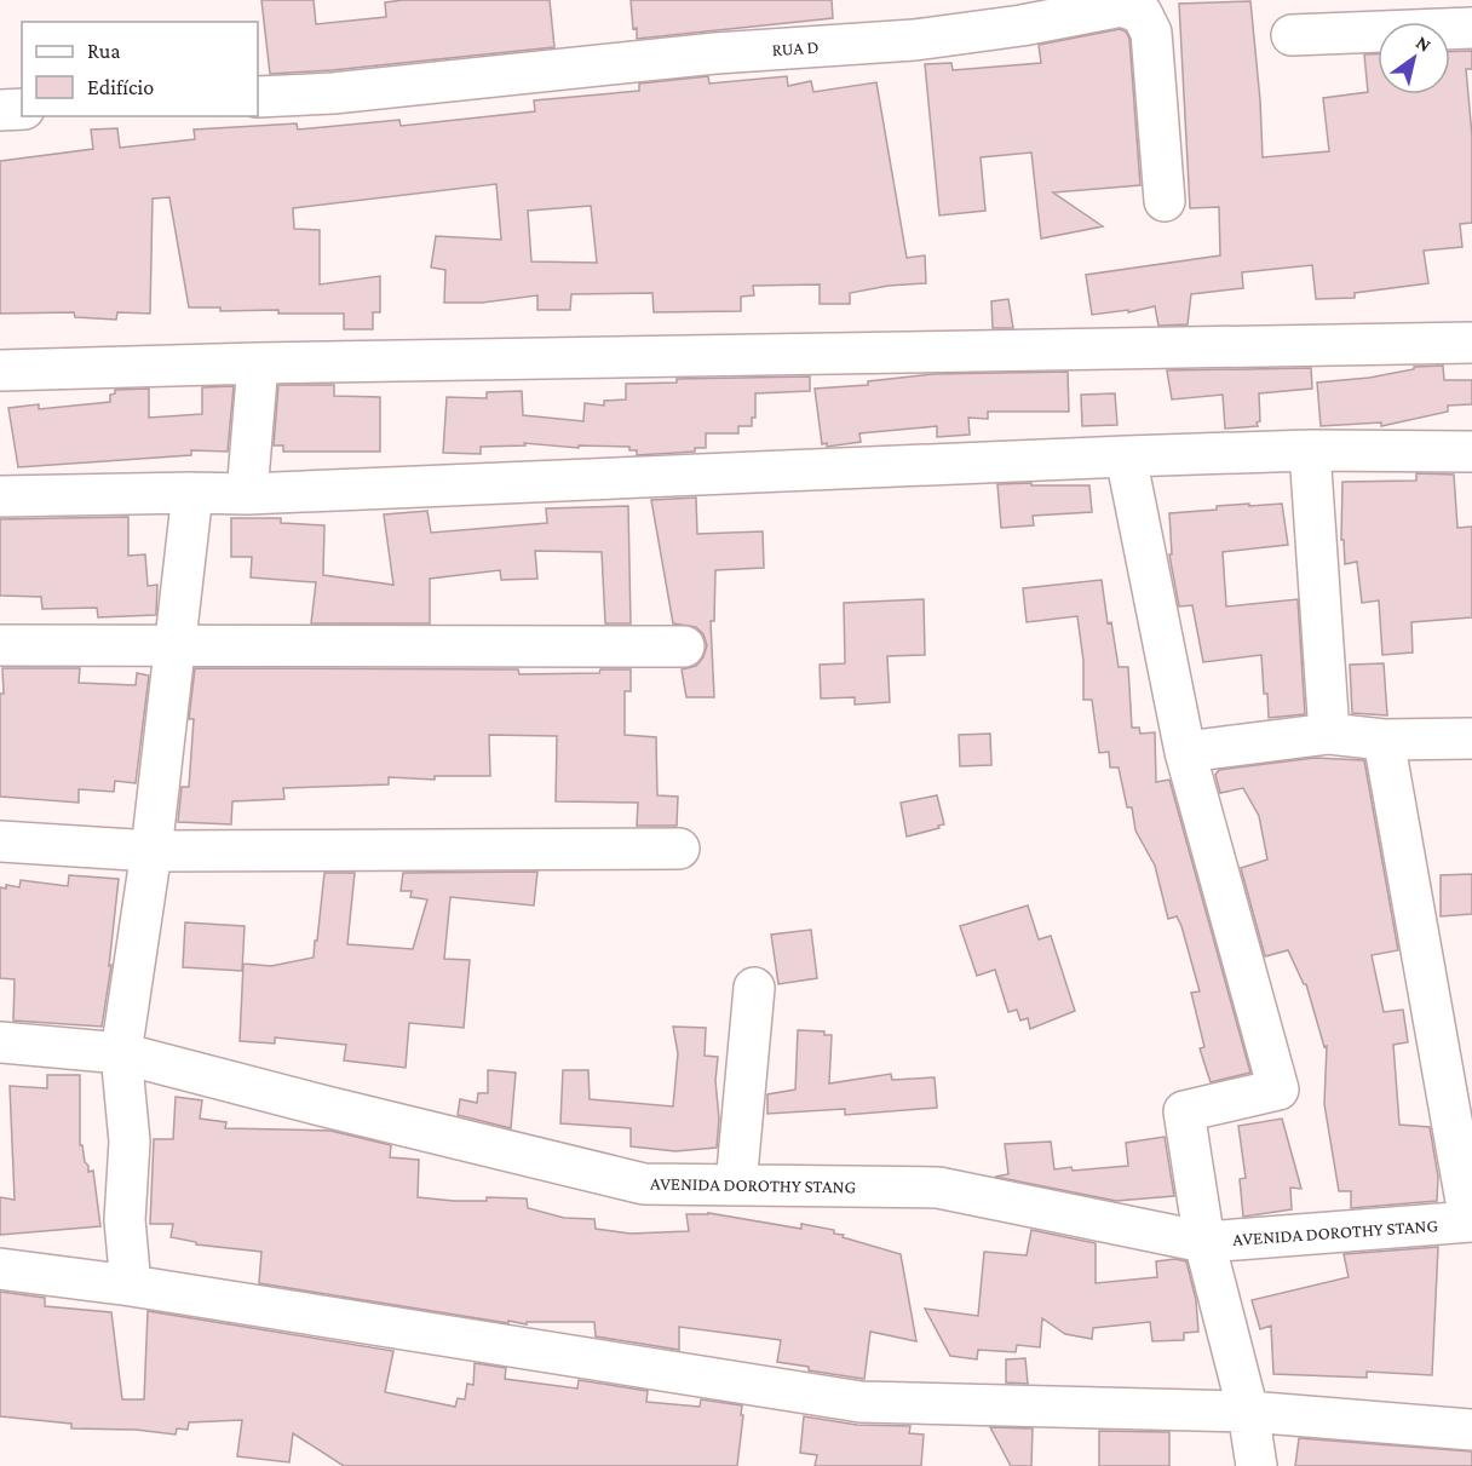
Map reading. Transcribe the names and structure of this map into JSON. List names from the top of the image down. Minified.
{"streets":{"street":["RUA D","AVENIDA DOROTHY STANG"]},"legend":["Rua","Edifício"],"north":"top right"}
